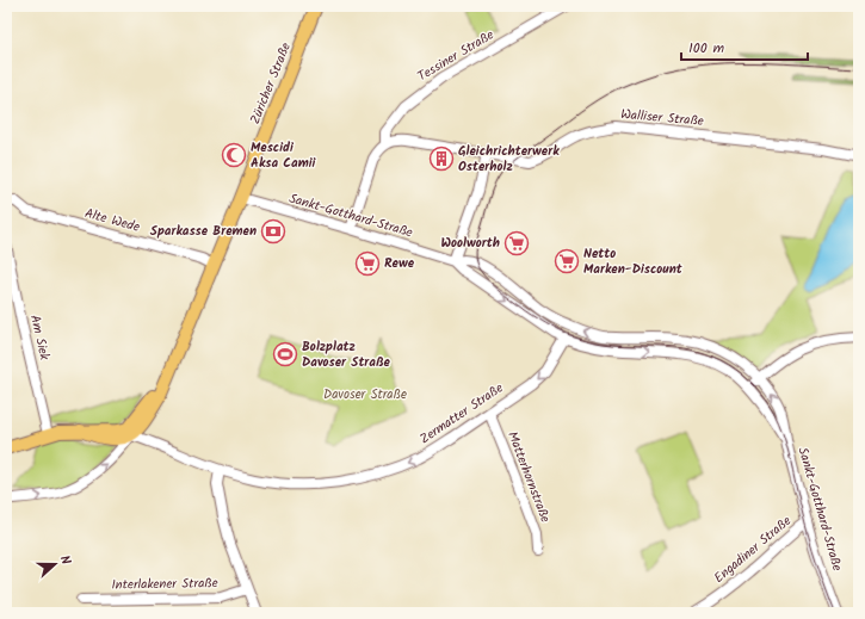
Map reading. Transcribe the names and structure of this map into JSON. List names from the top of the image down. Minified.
{"streets":{"main road":["Züricher Straße"],"street":["Tessiner Straße","Walliser Straße","Sankt-Gotthard-Straße","Alte Wede","Am Siek","Zermatter Straße","Matterhornstraße","Engadiner Straße","Interlakener Straße"]},"crossings":[["Tessiner Straße","Walliser Straße"],["Tessiner Straße","Sankt-Gotthard-Straße"],["Züricher Straße","Sankt-Gotthard-Straße"],["Sankt-Gotthard-Straße","Zermatter Straße"],["Sankt-Gotthard-Straße","Engadiner Straße"],["Zermatter Straße","Matterhornstraße"]],"one_way":["Zermatter Straße"],"parks":["Davoser Straße"],"places":{"mosque":["Mescidi Aksa Camii"],"building":["Gleichrichterwerk Osterholz"],"bank":["Sparkasse Bremen"],"supermarket":["Woolworth","Netto Marken-Discount","Rewe"],"sports":["Bolzplatz Davoser Straße"]},"scale_bar":"100 m","north":"right"}
